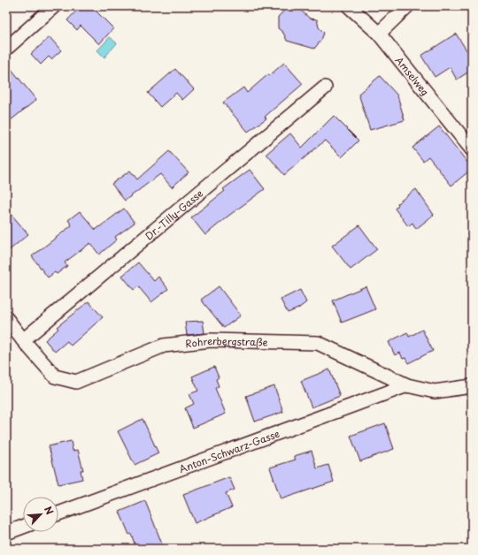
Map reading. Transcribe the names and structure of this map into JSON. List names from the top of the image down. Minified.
{"streets":{"street":["Amselweg","Dr.-Tilly-Gasse","Rohrerbergstraße","Anton-Schwarz-Gasse"]},"crossings":[["Dr.-Tilly-Gasse","Rohrerbergstraße"],["Rohrerbergstraße","Anton-Schwarz-Gasse"]],"north":"top right"}
